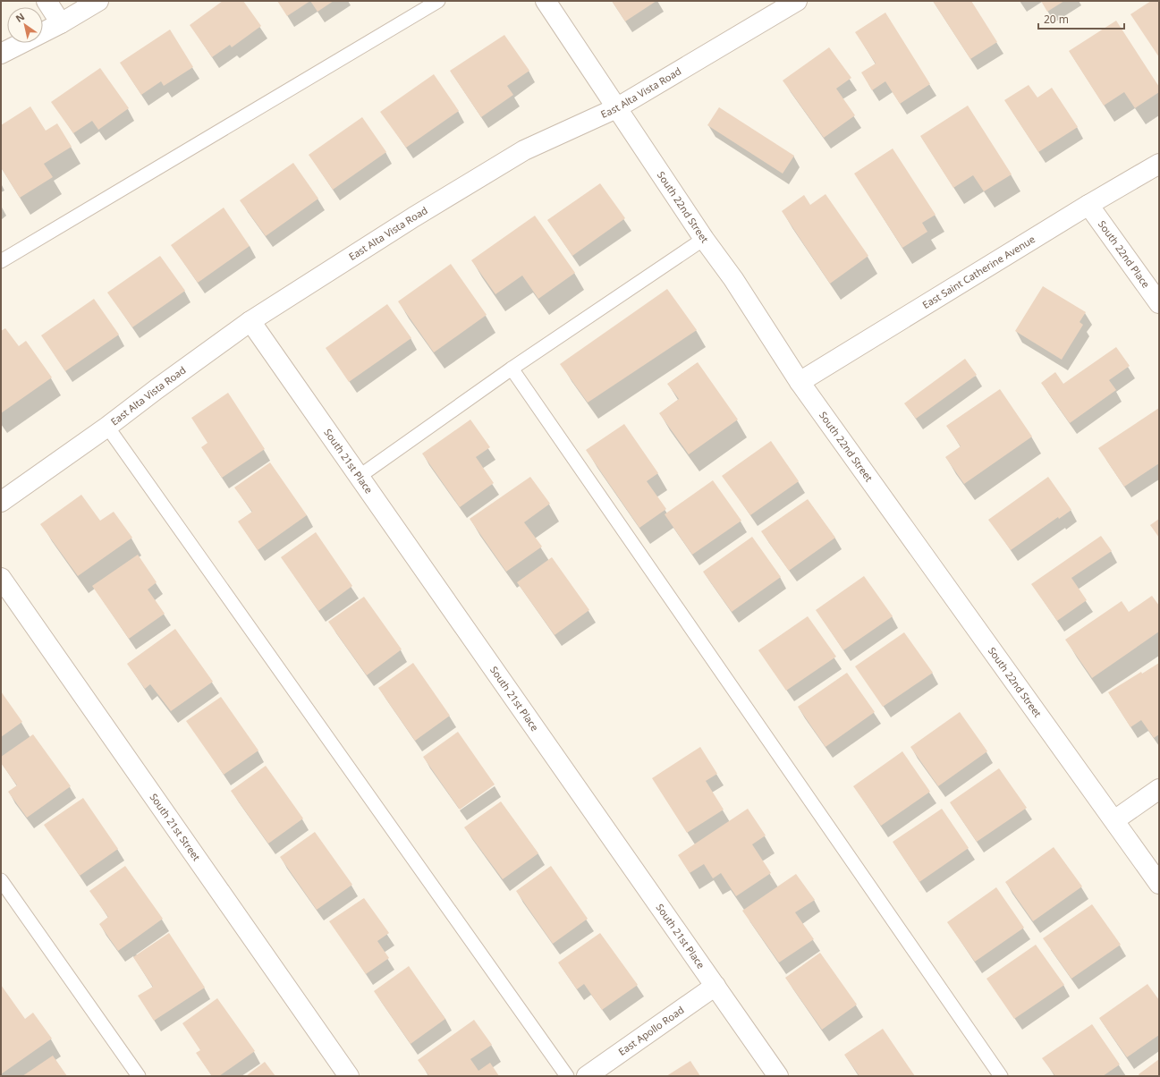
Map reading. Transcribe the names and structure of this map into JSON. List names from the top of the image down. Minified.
{"streets":{"street":["East Alta Vista Road","South 22nd Street","South 22nd Place","East Saint Catherine Avenue","South 21st Place","South 21st Street","East Apollo Road"]},"crossings":[["East Alta Vista Road","South 22nd Street"],["East Alta Vista Road","South 21st Place"],["South 22nd Street","East Saint Catherine Avenue"],["South 22nd Place","East Saint Catherine Avenue"],["South 21st Place","East Apollo Road"]],"scale_bar":"20 m","north":"top left"}
